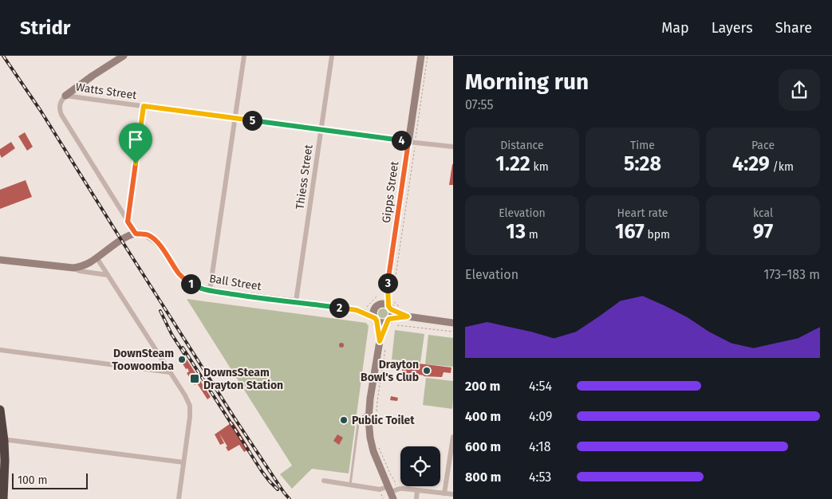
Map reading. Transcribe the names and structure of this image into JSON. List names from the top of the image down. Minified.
{"streets":{"main road":["Gipps Street","Ball Street"],"street":["Watts Street","Thiess Street"]},"crossings":[["Watts Street","Thiess Street"],["Watts Street","Gipps Street"],["Thiess Street","Ball Street"],["Gipps Street","Ball Street"]],"places":{"other":["DownSteam Toowoomba","Drayton Bowl's Club","Public Toilet"],"transit":["DownsSteam Drayton Station"]},"scale_bar":"100 m","page":{"header":"Stridr","nav":["Map","Layers","Share"],"heading":["Morning run","07:55"],"pins":["5","4","3","1","2"],"stats":[["Distance","1.22 km"],["Time","5:28"],["Pace","4:29 /km"],["Elevation","13 m"],["Heart rate","167 bpm"],["kcal","97"]],"chart":["Elevation","173–183 m"],"list":[{"name":"200 m","note":"4:54"},{"name":"400 m","note":"4:09"},{"name":"600 m","note":"4:18"},{"name":"800 m","note":"4:53"}],"scale":"100 m"}}
